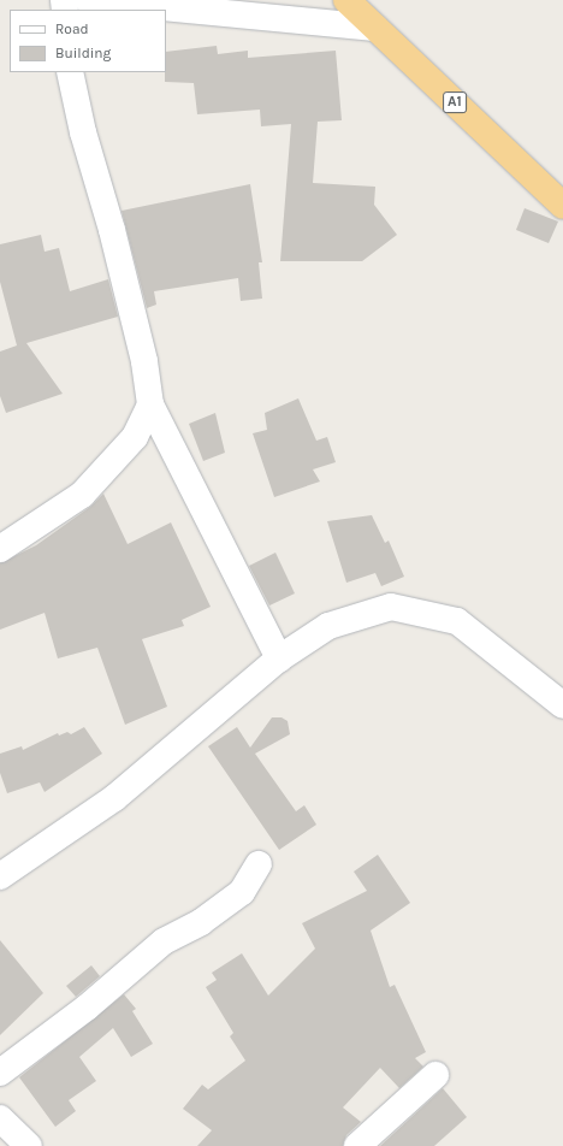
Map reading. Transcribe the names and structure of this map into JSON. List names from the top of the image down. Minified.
{"streets":{"highway":["A1"]},"legend":["Road","Building"]}
